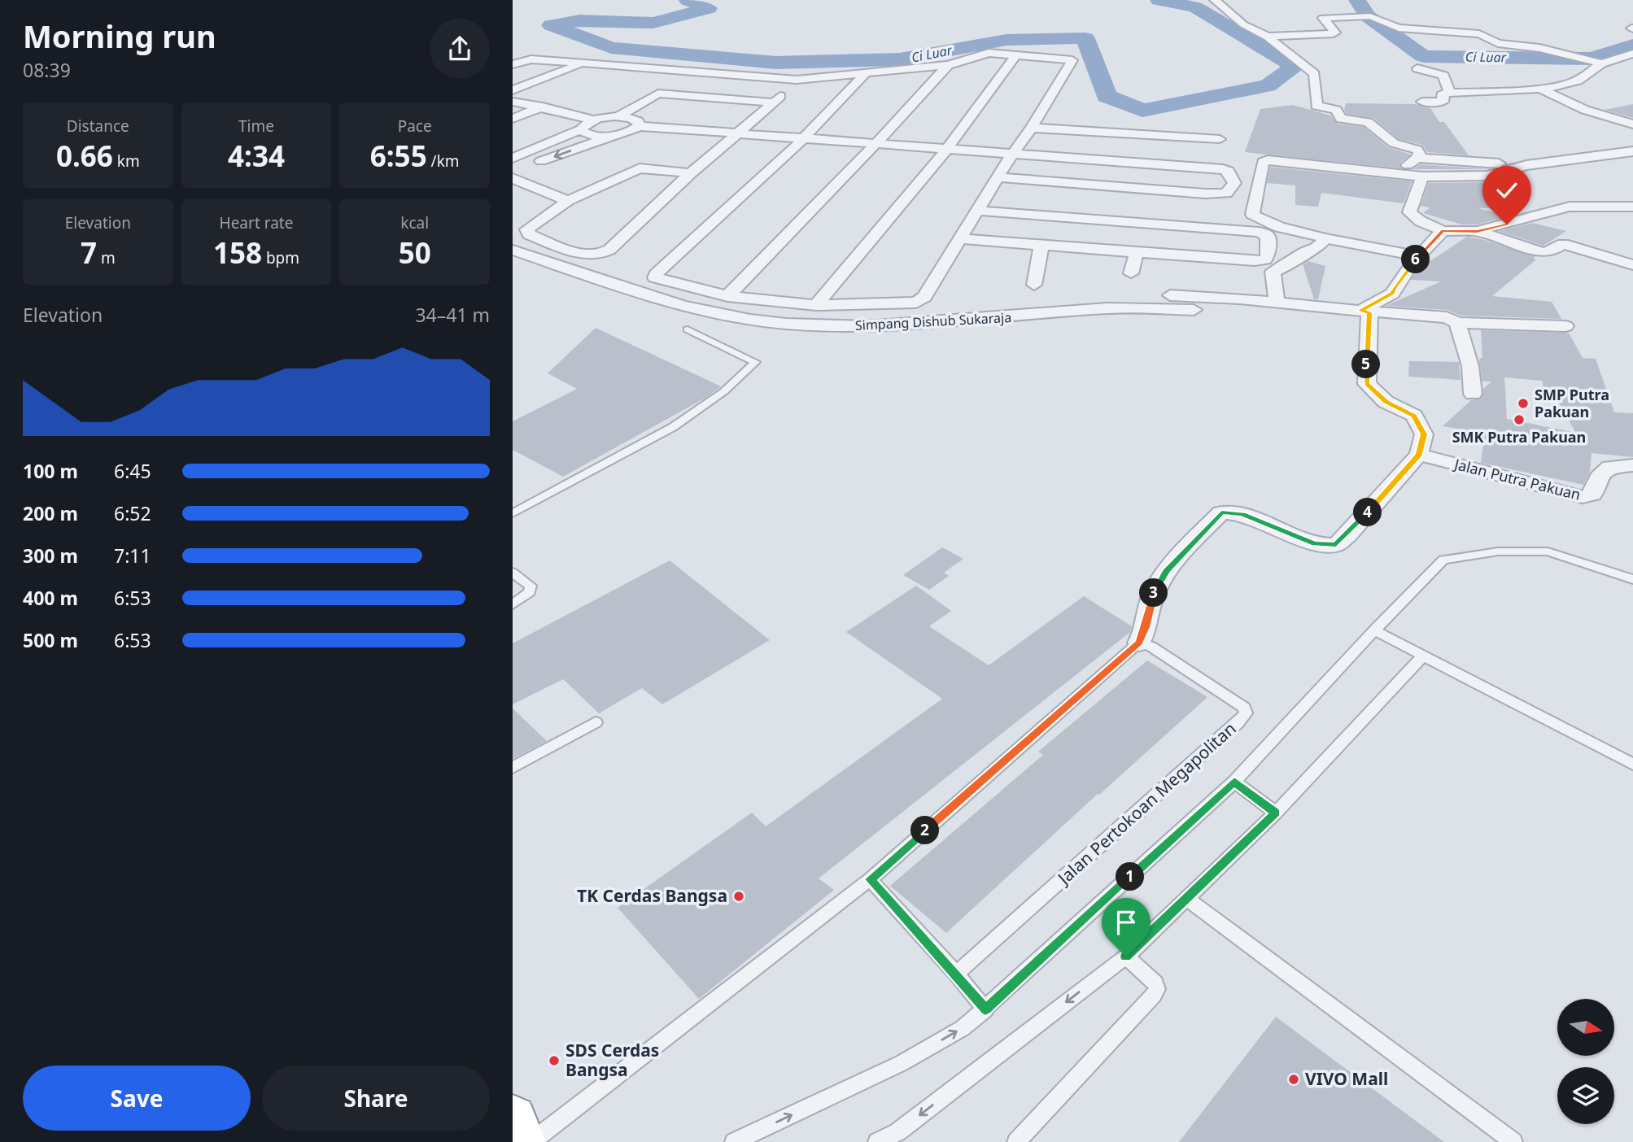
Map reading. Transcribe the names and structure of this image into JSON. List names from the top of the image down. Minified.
{"streets":{"street":["Simpang Dishub Sukaraja","Jalan Putra Pakuan"],"lane":["Jalan Pertokoan Megapolitan"]},"water":["Ci Luar"],"places":["SMP Putra Pakuan","SMK Putra Pakuan","TK Cerdas Bangsa","SDS Cerdas Bangsa","VIVO Mall"],"north":"right","page":{"heading":["Morning run","08:39"],"stats":[["Distance","0.66 km"],["Time","4:34"],["Pace","6:55 /km"],["Elevation","7 m"],["Heart rate","158 bpm"],["kcal","50"]],"pins":["6","5","4","3","2","1"],"chart":["Elevation","34–41 m"],"list":[{"name":"100 m","note":"6:45"},{"name":"200 m","note":"6:52"},{"name":"300 m","note":"7:11"},{"name":"400 m","note":"6:53"},{"name":"500 m","note":"6:53"}],"buttons":["Save","Share"]}}
